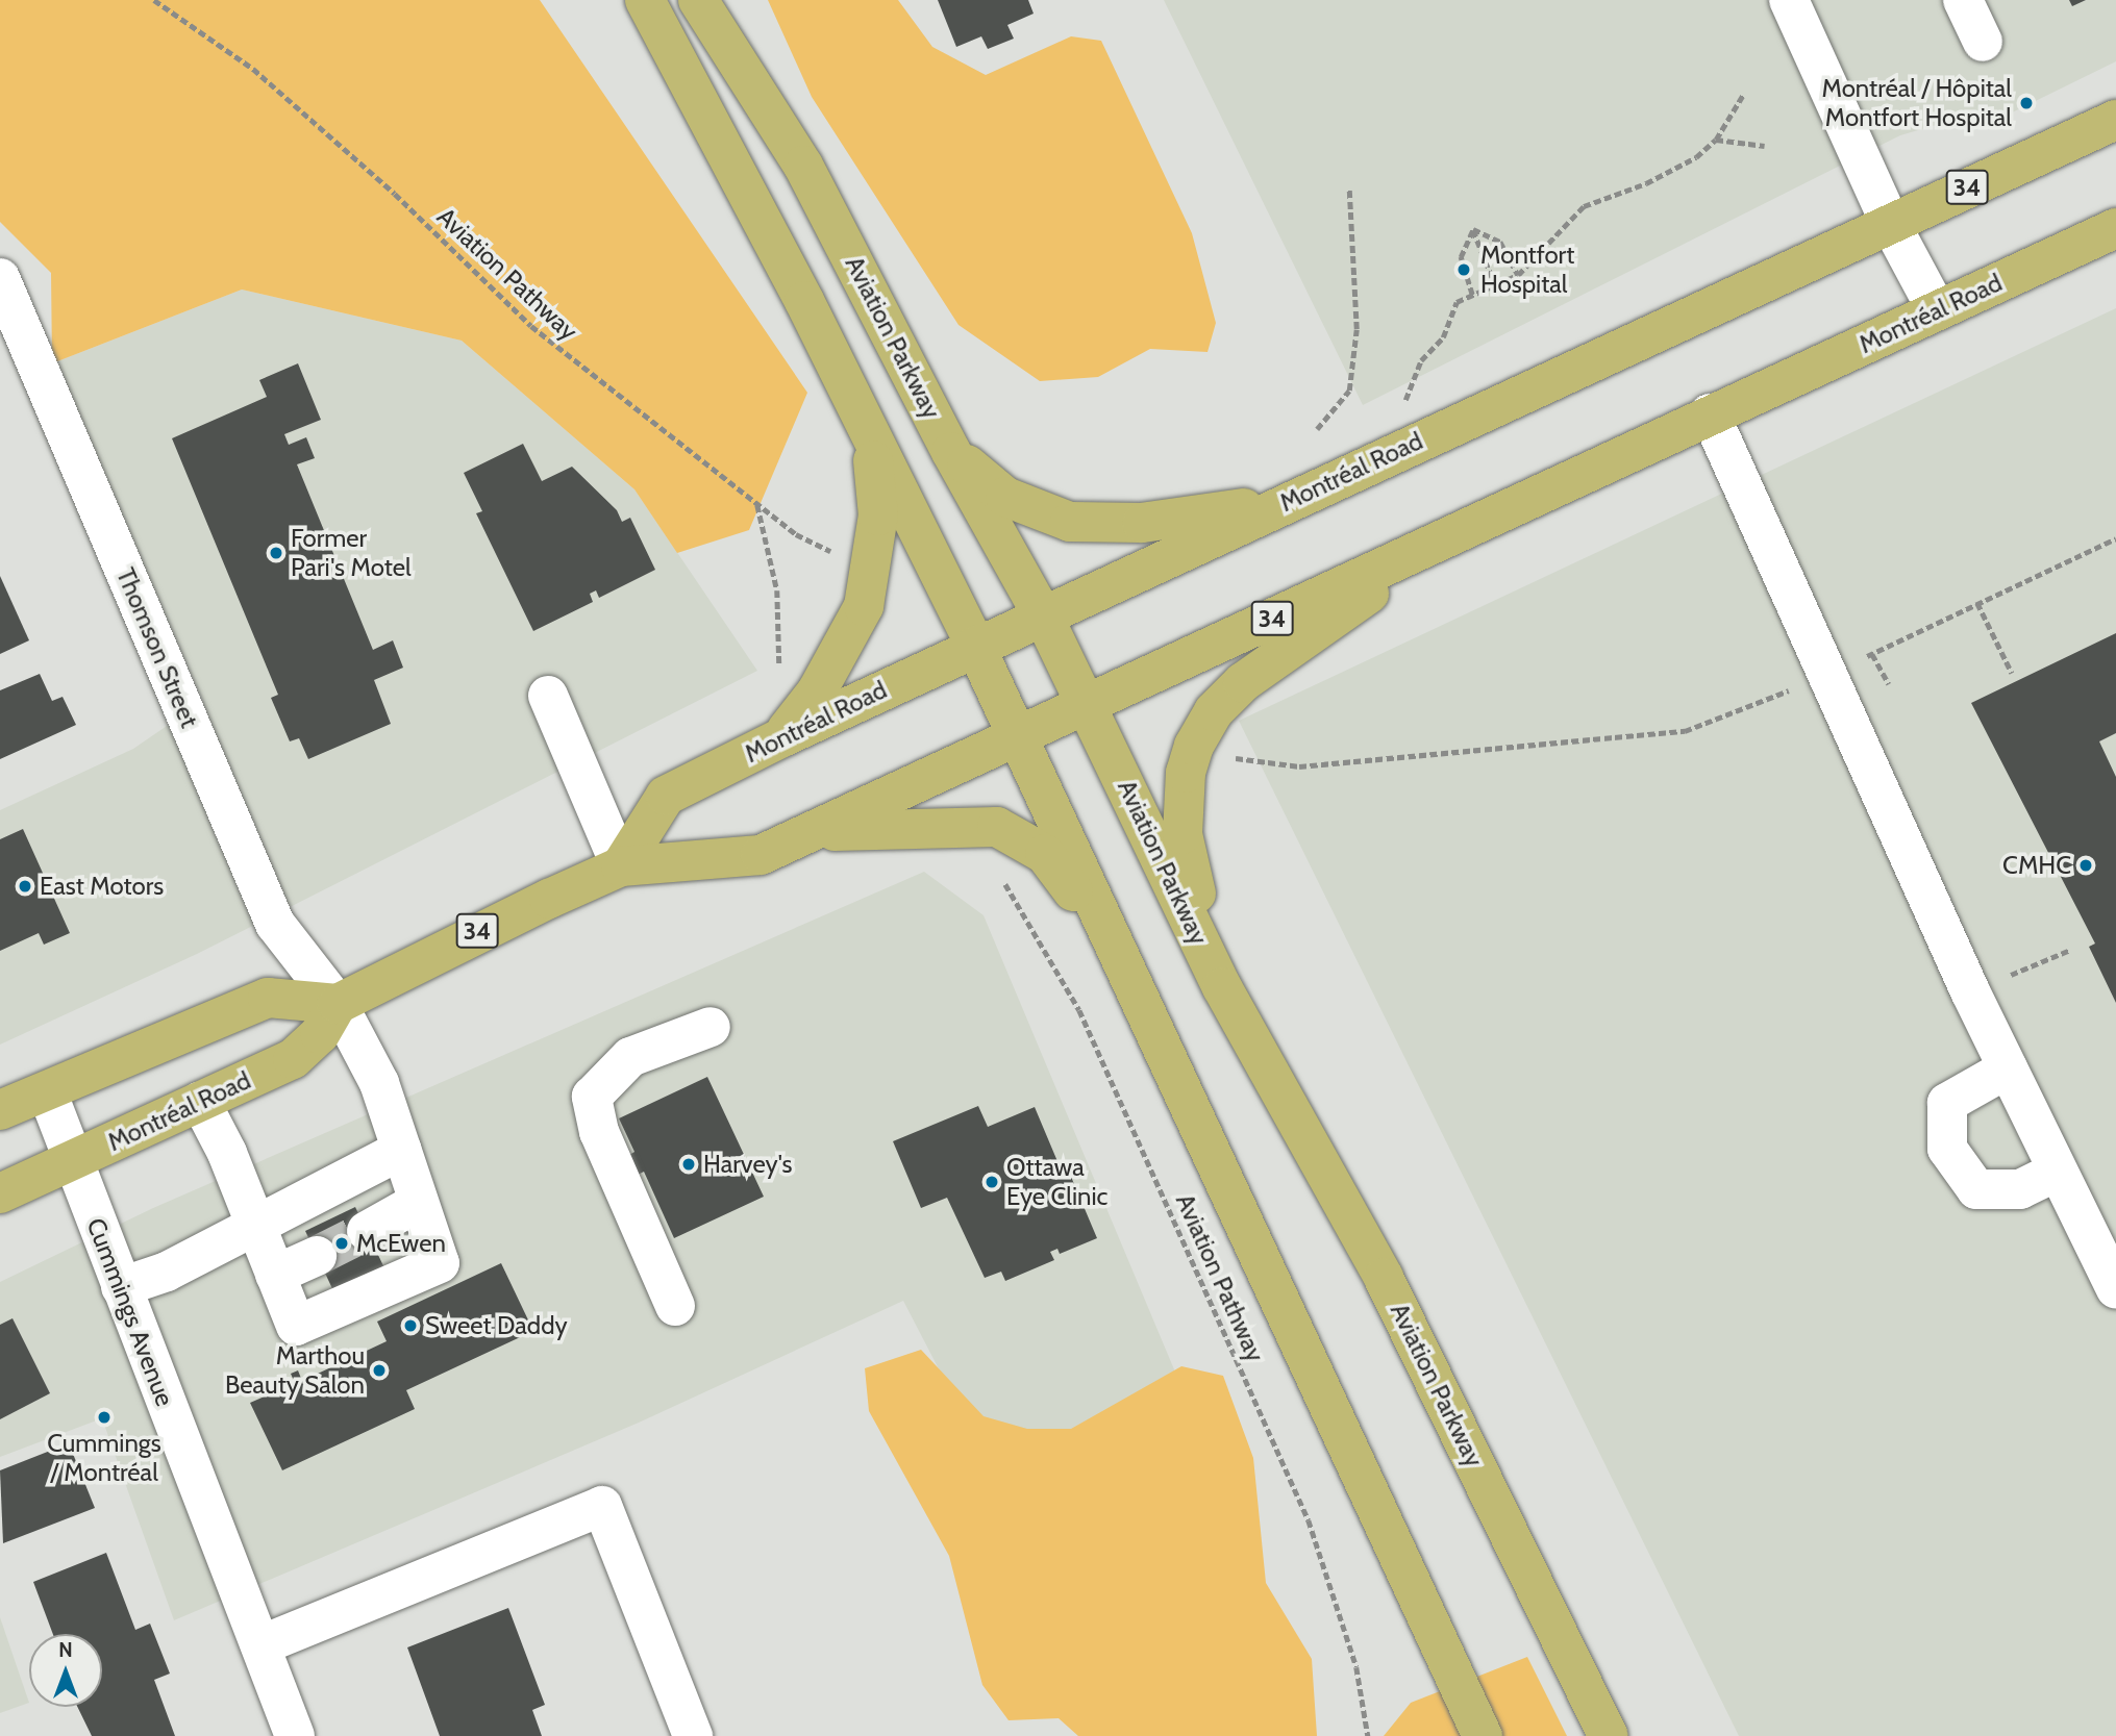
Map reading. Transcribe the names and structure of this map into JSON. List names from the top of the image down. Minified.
{"streets":{"main road":["34","Montréal Road","Aviation Parkway"],"street":["Thomson Street","Cummings Avenue"],"path":["Aviation Pathway"]},"crossings":[["Montréal Road","Aviation Parkway"],["Montréal Road","Thomson Street"],["Montréal Road","Cummings Avenue"]],"places":["Montréal / Hôpital Montfort Hospital","Montfort Hospital","Former Pari's Motel","CMHC","East Motors","Harvey's","Ottawa Eye Clinic","McEwen","Sweet Daddy","Marthou Beauty Salon","Cummings / Montréal"],"north":"top"}
